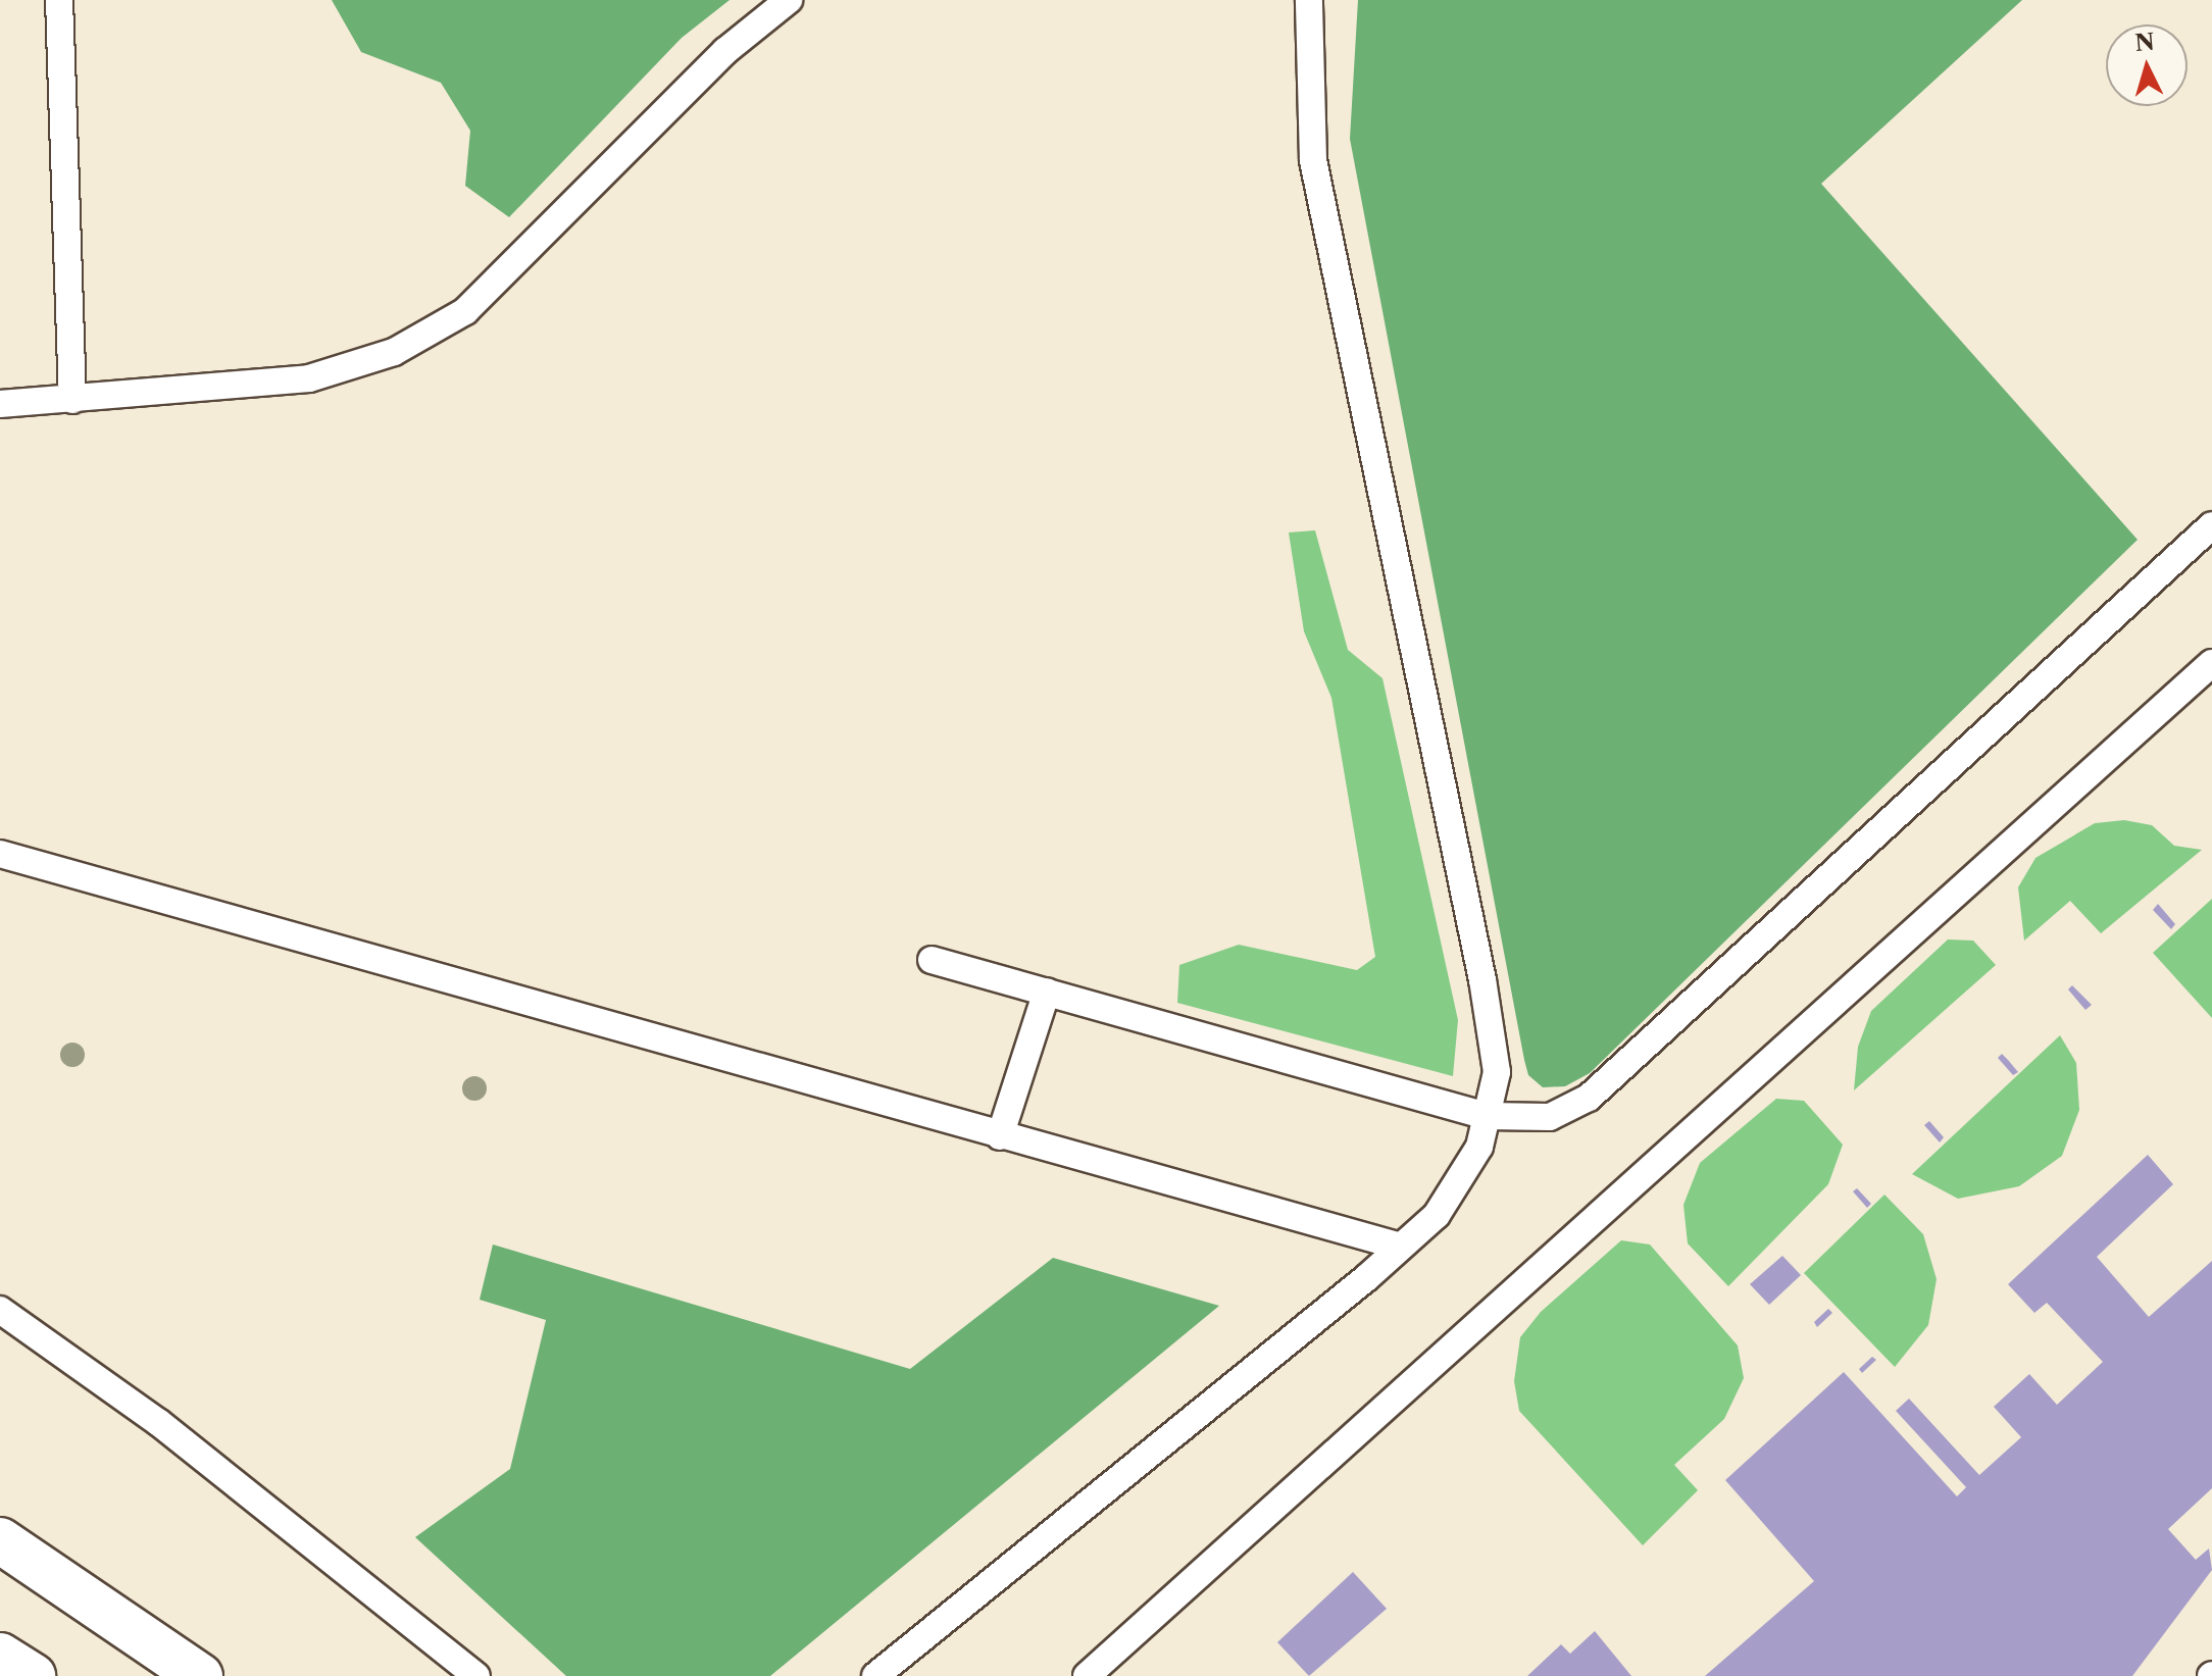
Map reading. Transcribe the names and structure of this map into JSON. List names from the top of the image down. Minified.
{"north":"top"}
